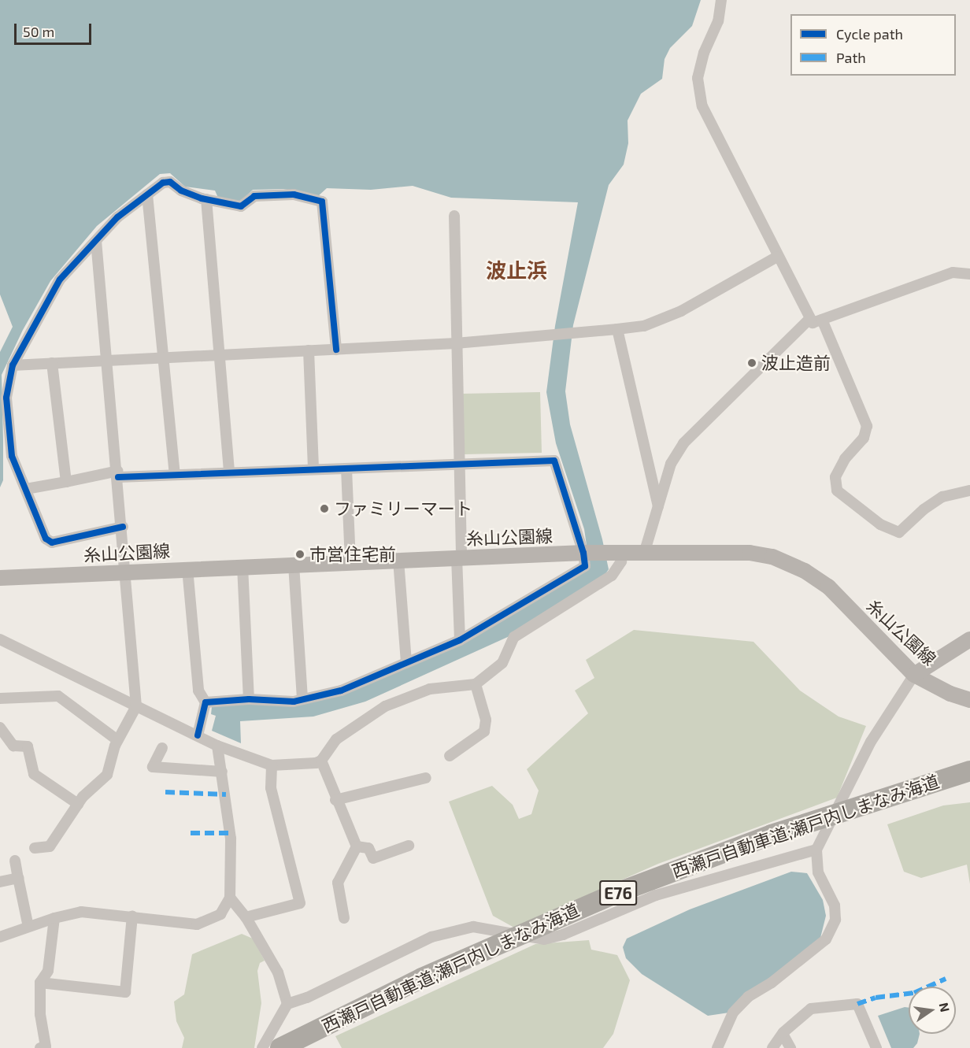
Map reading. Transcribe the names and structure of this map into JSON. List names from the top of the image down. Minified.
{"streets":{"highway":["西瀬戸自動車道;瀬戸内しまなみ海道","E76"],"main road":["糸山公園線"]},"districts":["波止浜"],"places":["波止造前","ファミリーマート","市営住宅前"],"legend":["Cycle path","Path"],"scale_bar":"50 m","north":"right"}
